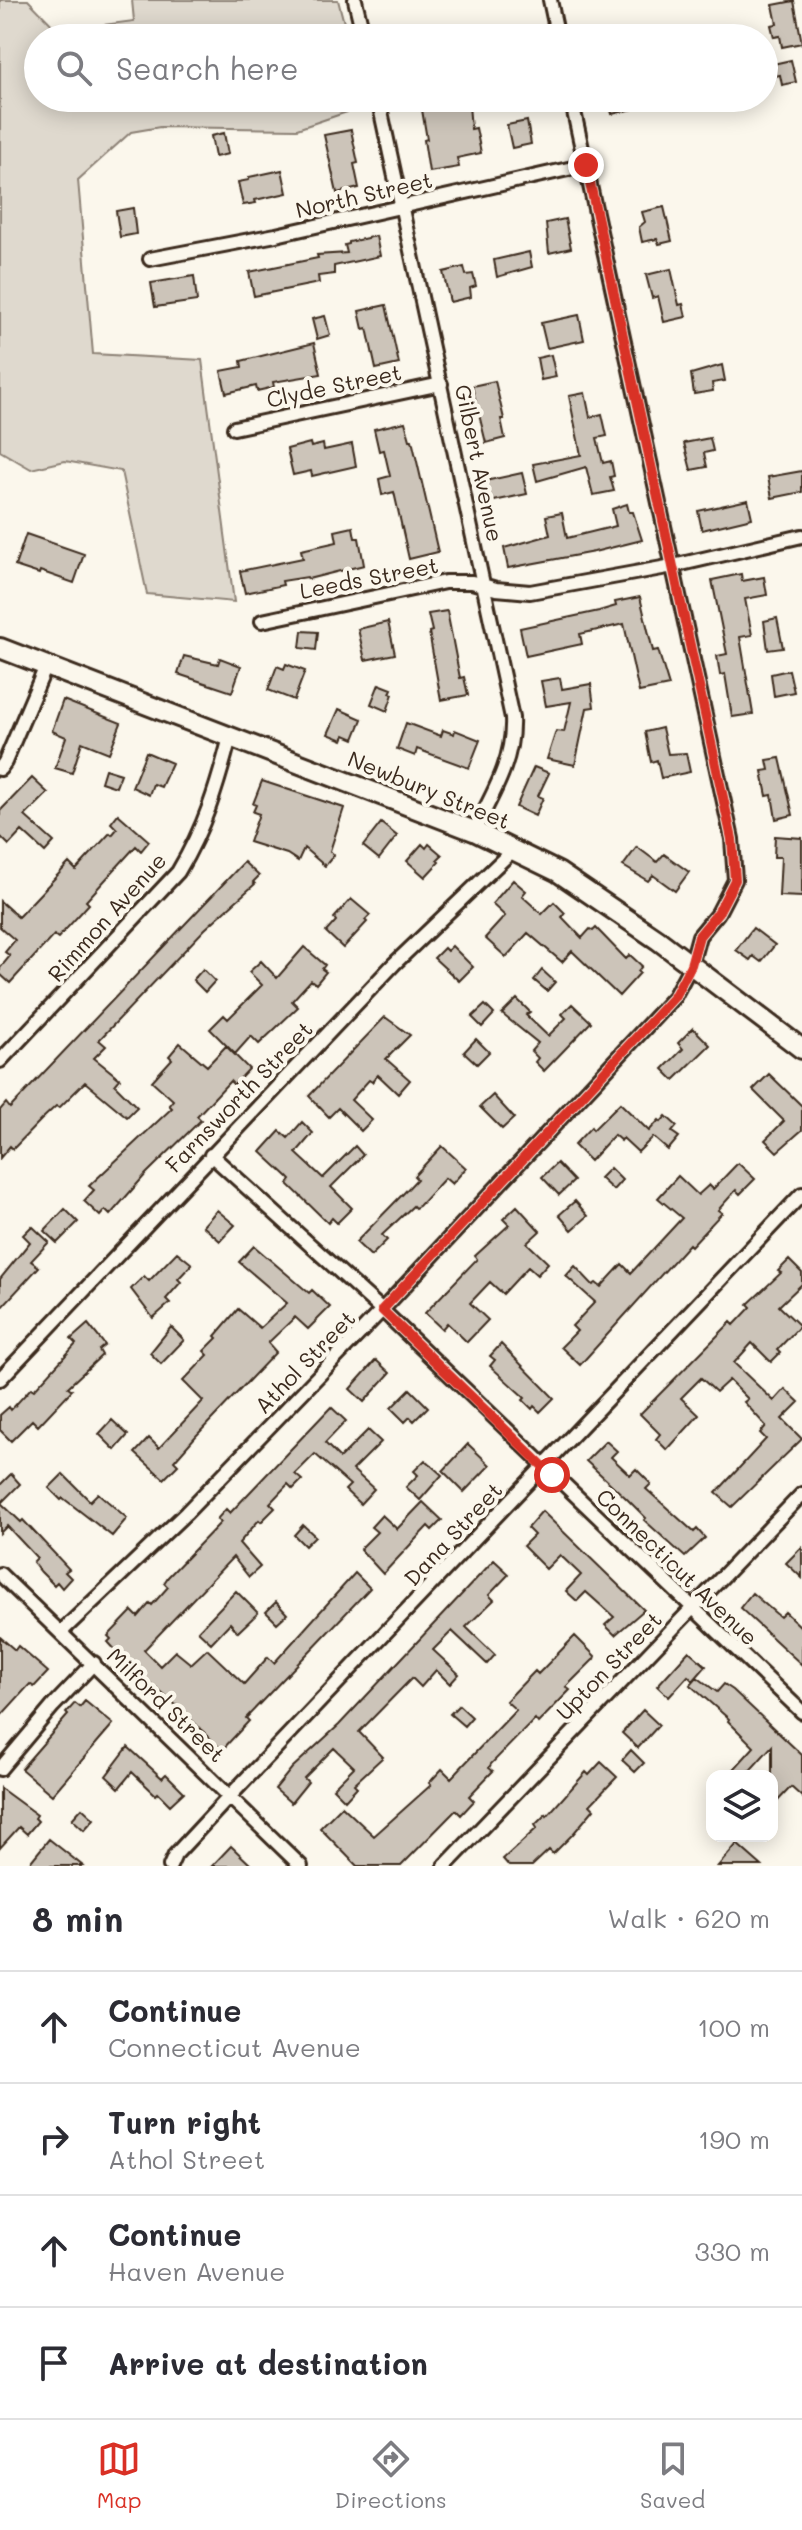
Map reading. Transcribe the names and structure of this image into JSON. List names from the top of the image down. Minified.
{"streets":{"street":["North Street","Clyde Street","Gilbert Avenue","Leeds Street","Newbury Street","Rimmon Avenue","Farnsworth Street","Athol Street","Dana Street","Connecticut Avenue","Upton Street","Milford Street"]},"crossings":[["North Street","Gilbert Avenue"],["North Street","Athol Street"],["Clyde Street","Gilbert Avenue"],["Gilbert Avenue","Leeds Street"],["Gilbert Avenue","Newbury Street"],["Leeds Street","Athol Street"],["Newbury Street","Rimmon Avenue"],["Newbury Street","Farnsworth Street"],["Newbury Street","Athol Street"],["Farnsworth Street","Connecticut Avenue"],["Athol Street","Connecticut Avenue"],["Athol Street","Milford Street"],["Dana Street","Connecticut Avenue"],["Dana Street","Milford Street"],["Connecticut Avenue","Upton Street"]],"page":{"search":"Search here","heading":["8 min","Walk · 620 m"],"list":[["Continue","Connecticut Avenue","100 m"],["Turn right","Athol Street","190 m"],["Continue","Haven Avenue","330 m"],"Arrive at destination"],"nav":["Map","Directions","Saved"]}}
